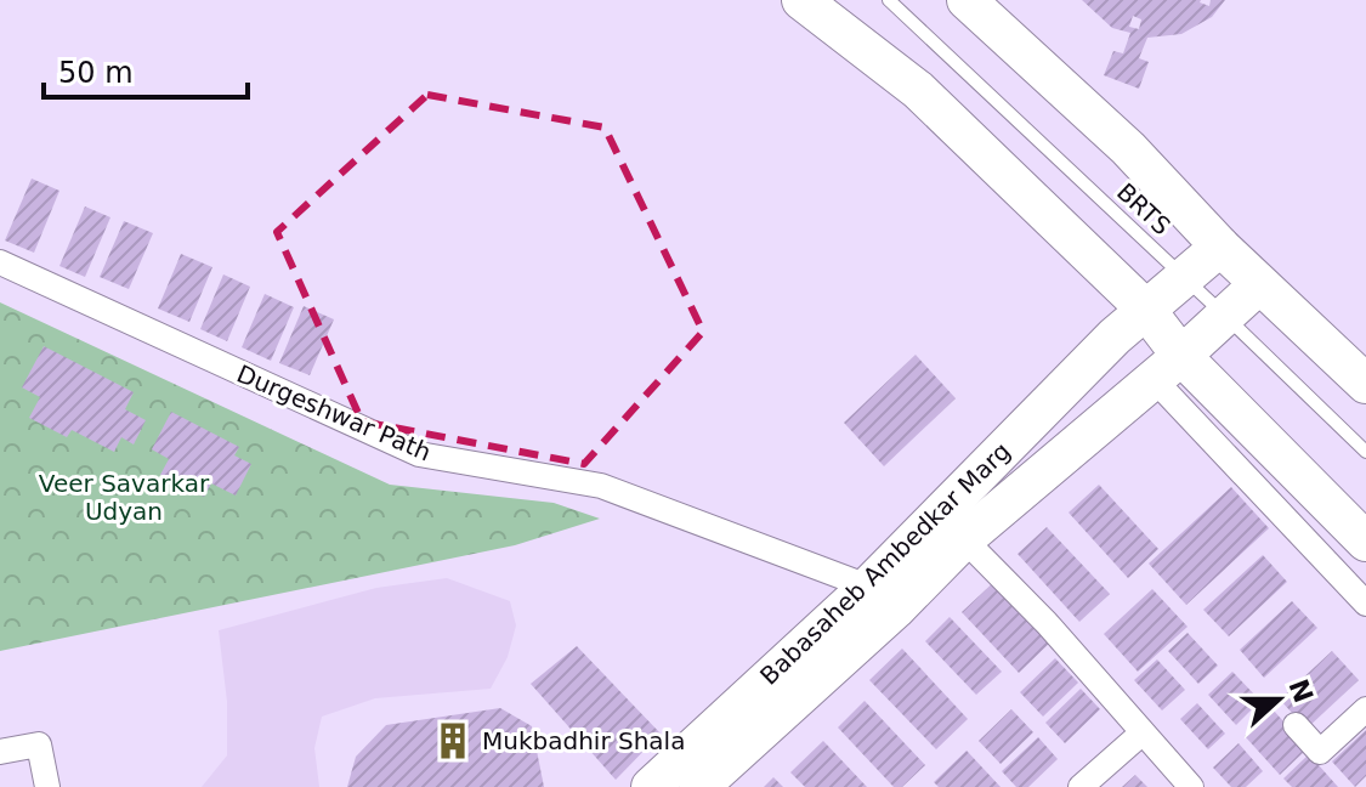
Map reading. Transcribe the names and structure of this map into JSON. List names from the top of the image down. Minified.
{"streets":{"main road":["Babasaheb Ambedkar Marg"],"street":["Durgeshwar Path"],"lane":["BRTS"]},"crossings":[["BRTS","Babasaheb Ambedkar Marg"],["Durgeshwar Path","Babasaheb Ambedkar Marg"]],"parks":["Veer Savarkar Udyan"],"places":{"building":["Mukbadhir Shala"]},"scale_bar":"50 m","north":"right"}
